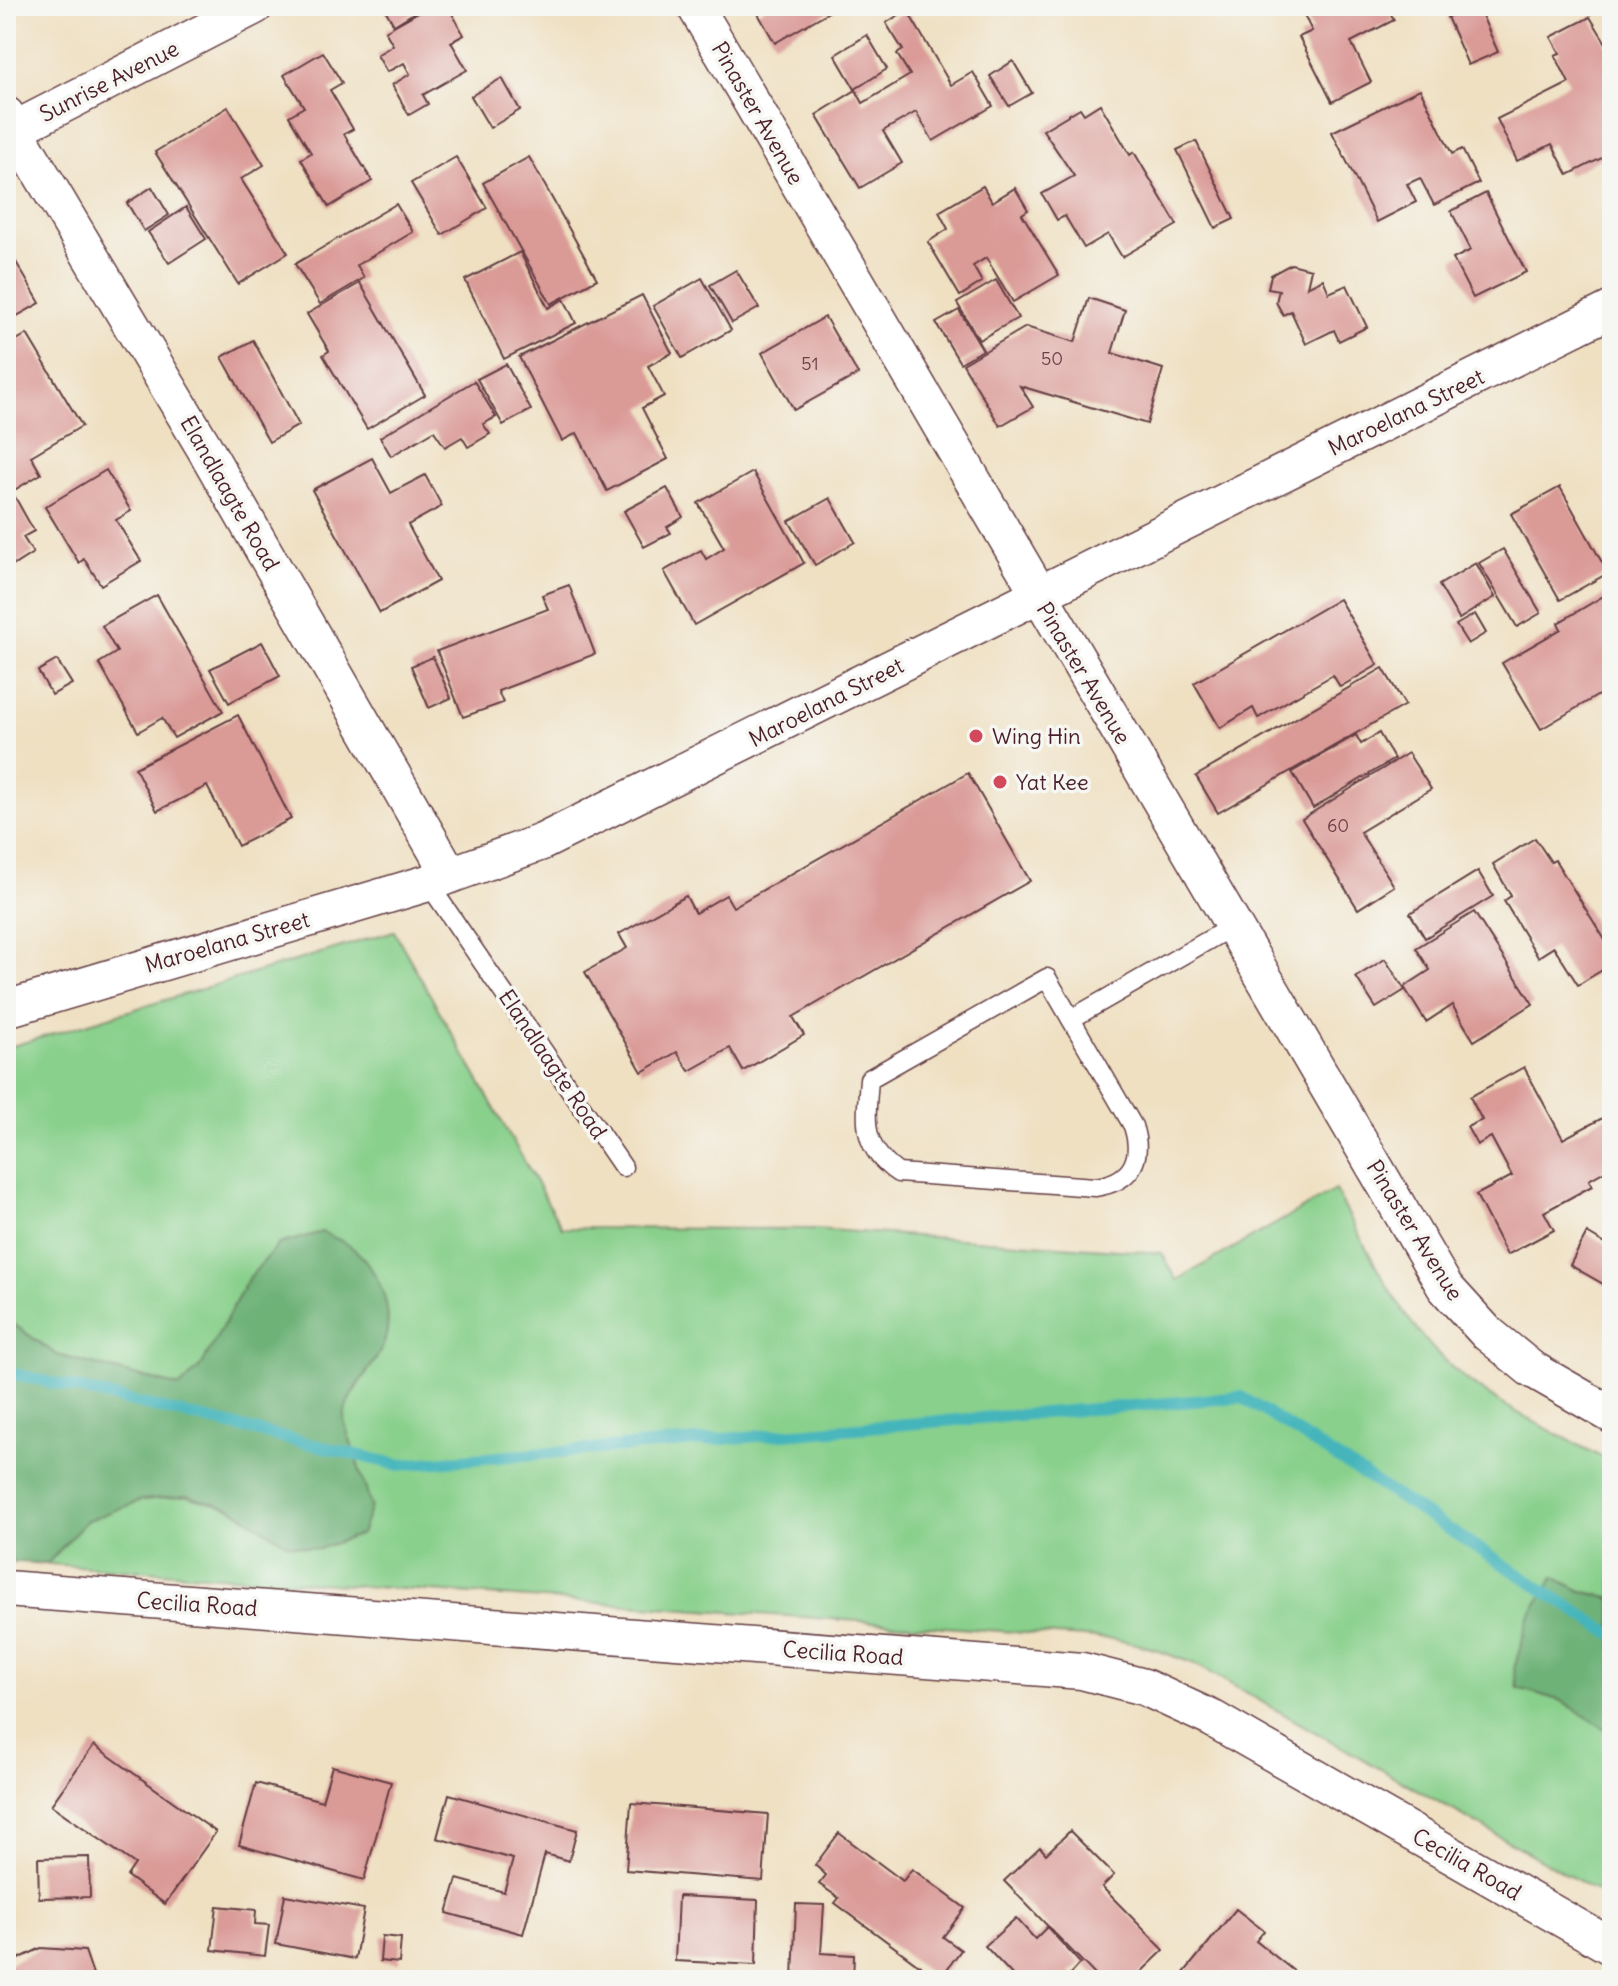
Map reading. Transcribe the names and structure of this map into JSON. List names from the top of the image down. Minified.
{"streets":{"street":["Sunrise Avenue","Pinaster Avenue","Maroelana Street","Elandlaagte Road","Cecilia Road"]},"crossings":[["Sunrise Avenue","Elandlaagte Road"],["Pinaster Avenue","Maroelana Street"],["Maroelana Street","Elandlaagte Road"]],"places":["Wing Hin","Yat Kee"],"house_numbers":["50","51","60"]}
